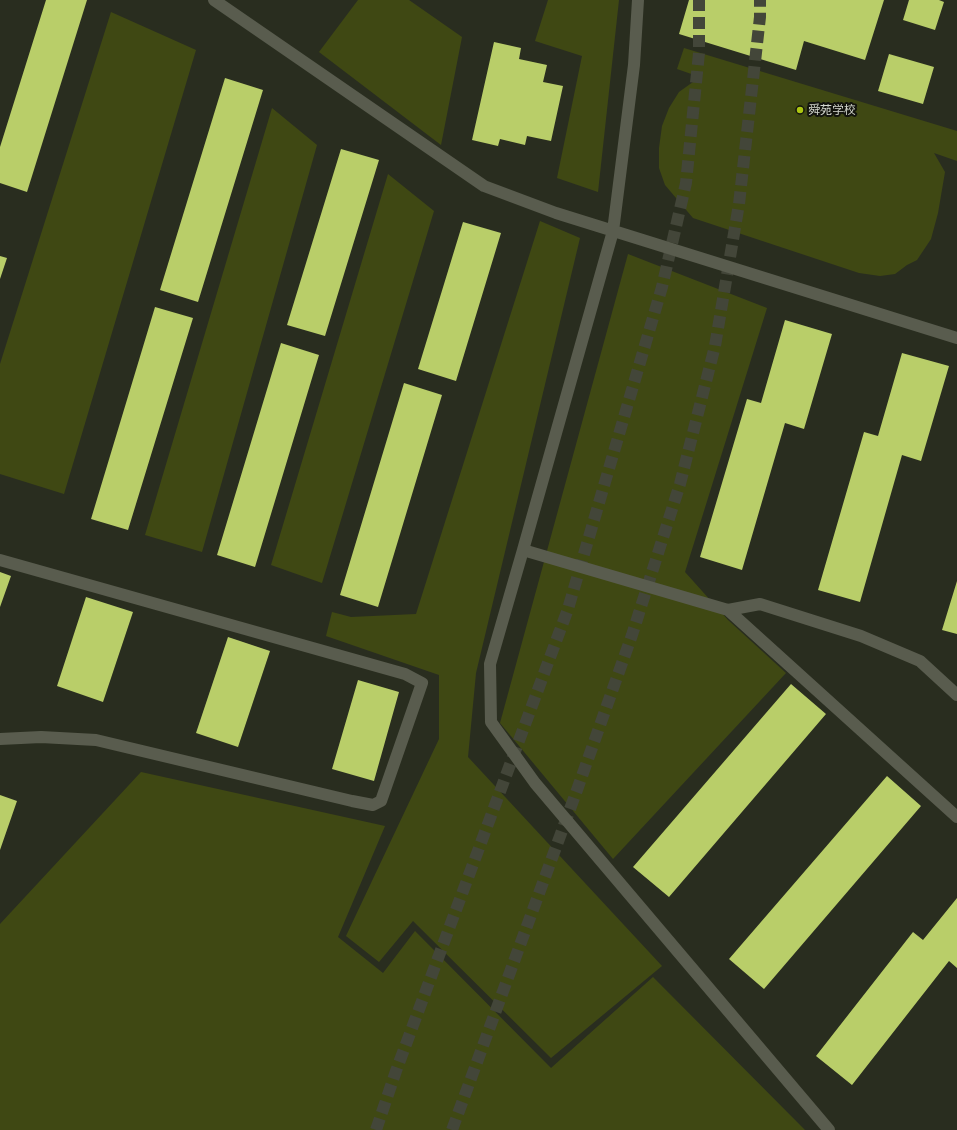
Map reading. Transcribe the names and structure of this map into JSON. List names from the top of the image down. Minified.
{"places":["舜苑学校"]}
